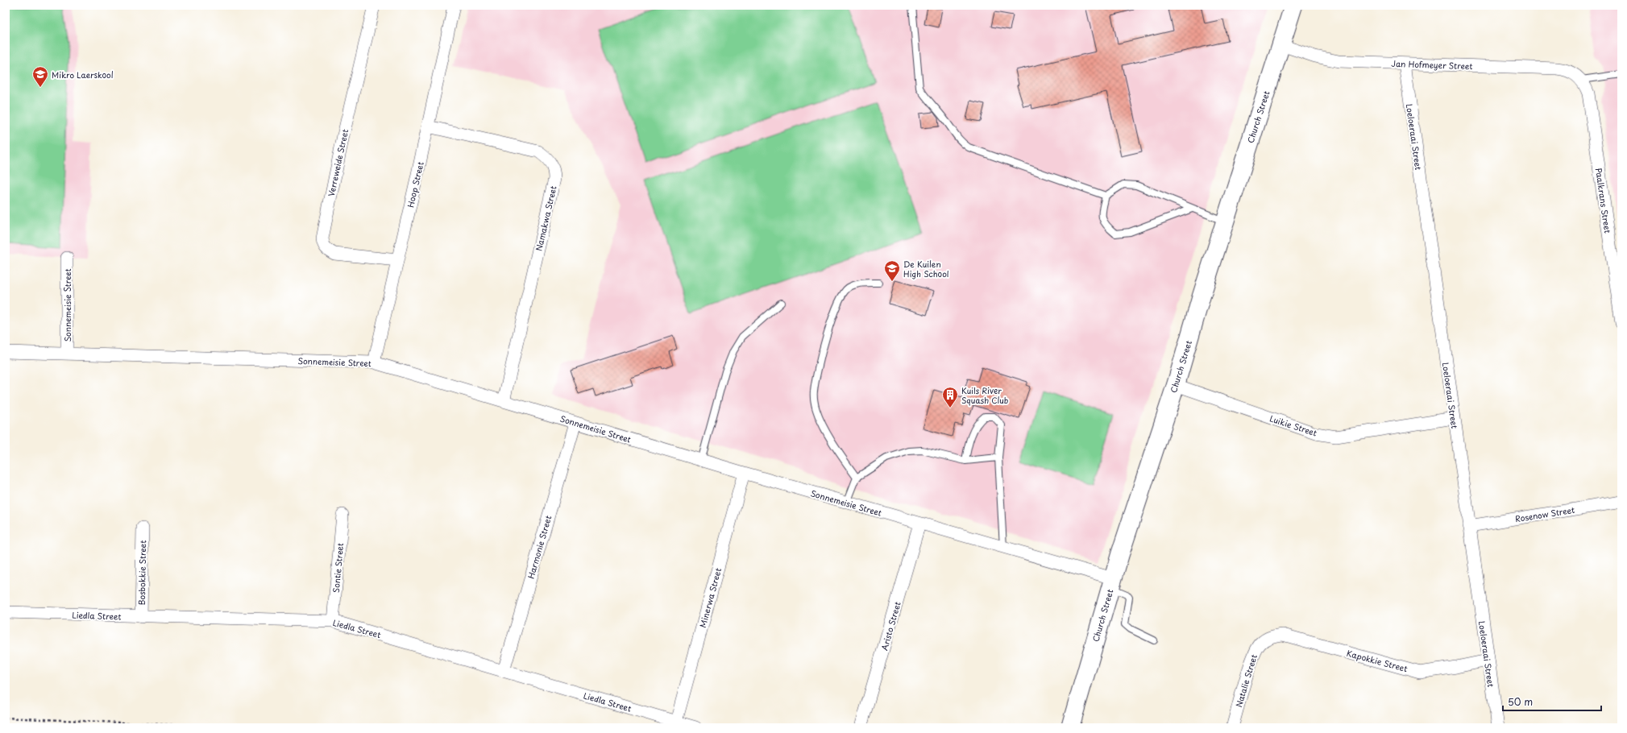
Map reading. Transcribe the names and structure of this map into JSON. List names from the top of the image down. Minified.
{"streets":{"street":["Jan Hofmeyer Street","Church Street","Loeloeraai Street","Verreweide Street","Hoop Street","Paalkrans Street","Namakwa Street","Sonnemeisie Street","Luikie Street","Rosenow Street","Harmonie Street","Sontie Street","Bosbokkie Street","Minerwa Street","Liedla Street","Aristo Street","Kapokkie Street","Natalie Street"]},"crossings":[["Jan Hofmeyer Street","Church Street"],["Jan Hofmeyer Street","Loeloeraai Street"],["Jan Hofmeyer Street","Paalkrans Street"],["Church Street","Sonnemeisie Street"],["Church Street","Luikie Street"],["Loeloeraai Street","Luikie Street"],["Loeloeraai Street","Rosenow Street"],["Loeloeraai Street","Kapokkie Street"],["Verreweide Street","Hoop Street"],["Hoop Street","Namakwa Street"],["Hoop Street","Sonnemeisie Street"],["Namakwa Street","Sonnemeisie Street"],["Sonnemeisie Street","Harmonie Street"],["Sonnemeisie Street","Minerwa Street"],["Sonnemeisie Street","Aristo Street"],["Harmonie Street","Liedla Street"],["Sontie Street","Liedla Street"],["Bosbokkie Street","Liedla Street"],["Minerwa Street","Liedla Street"],["Kapokkie Street","Natalie Street"]],"places":{"school or university":["Mikro Laerskool","De Kuilen High School"],"building":["Kuils River Squash Club"]},"scale_bar":"50 m"}
